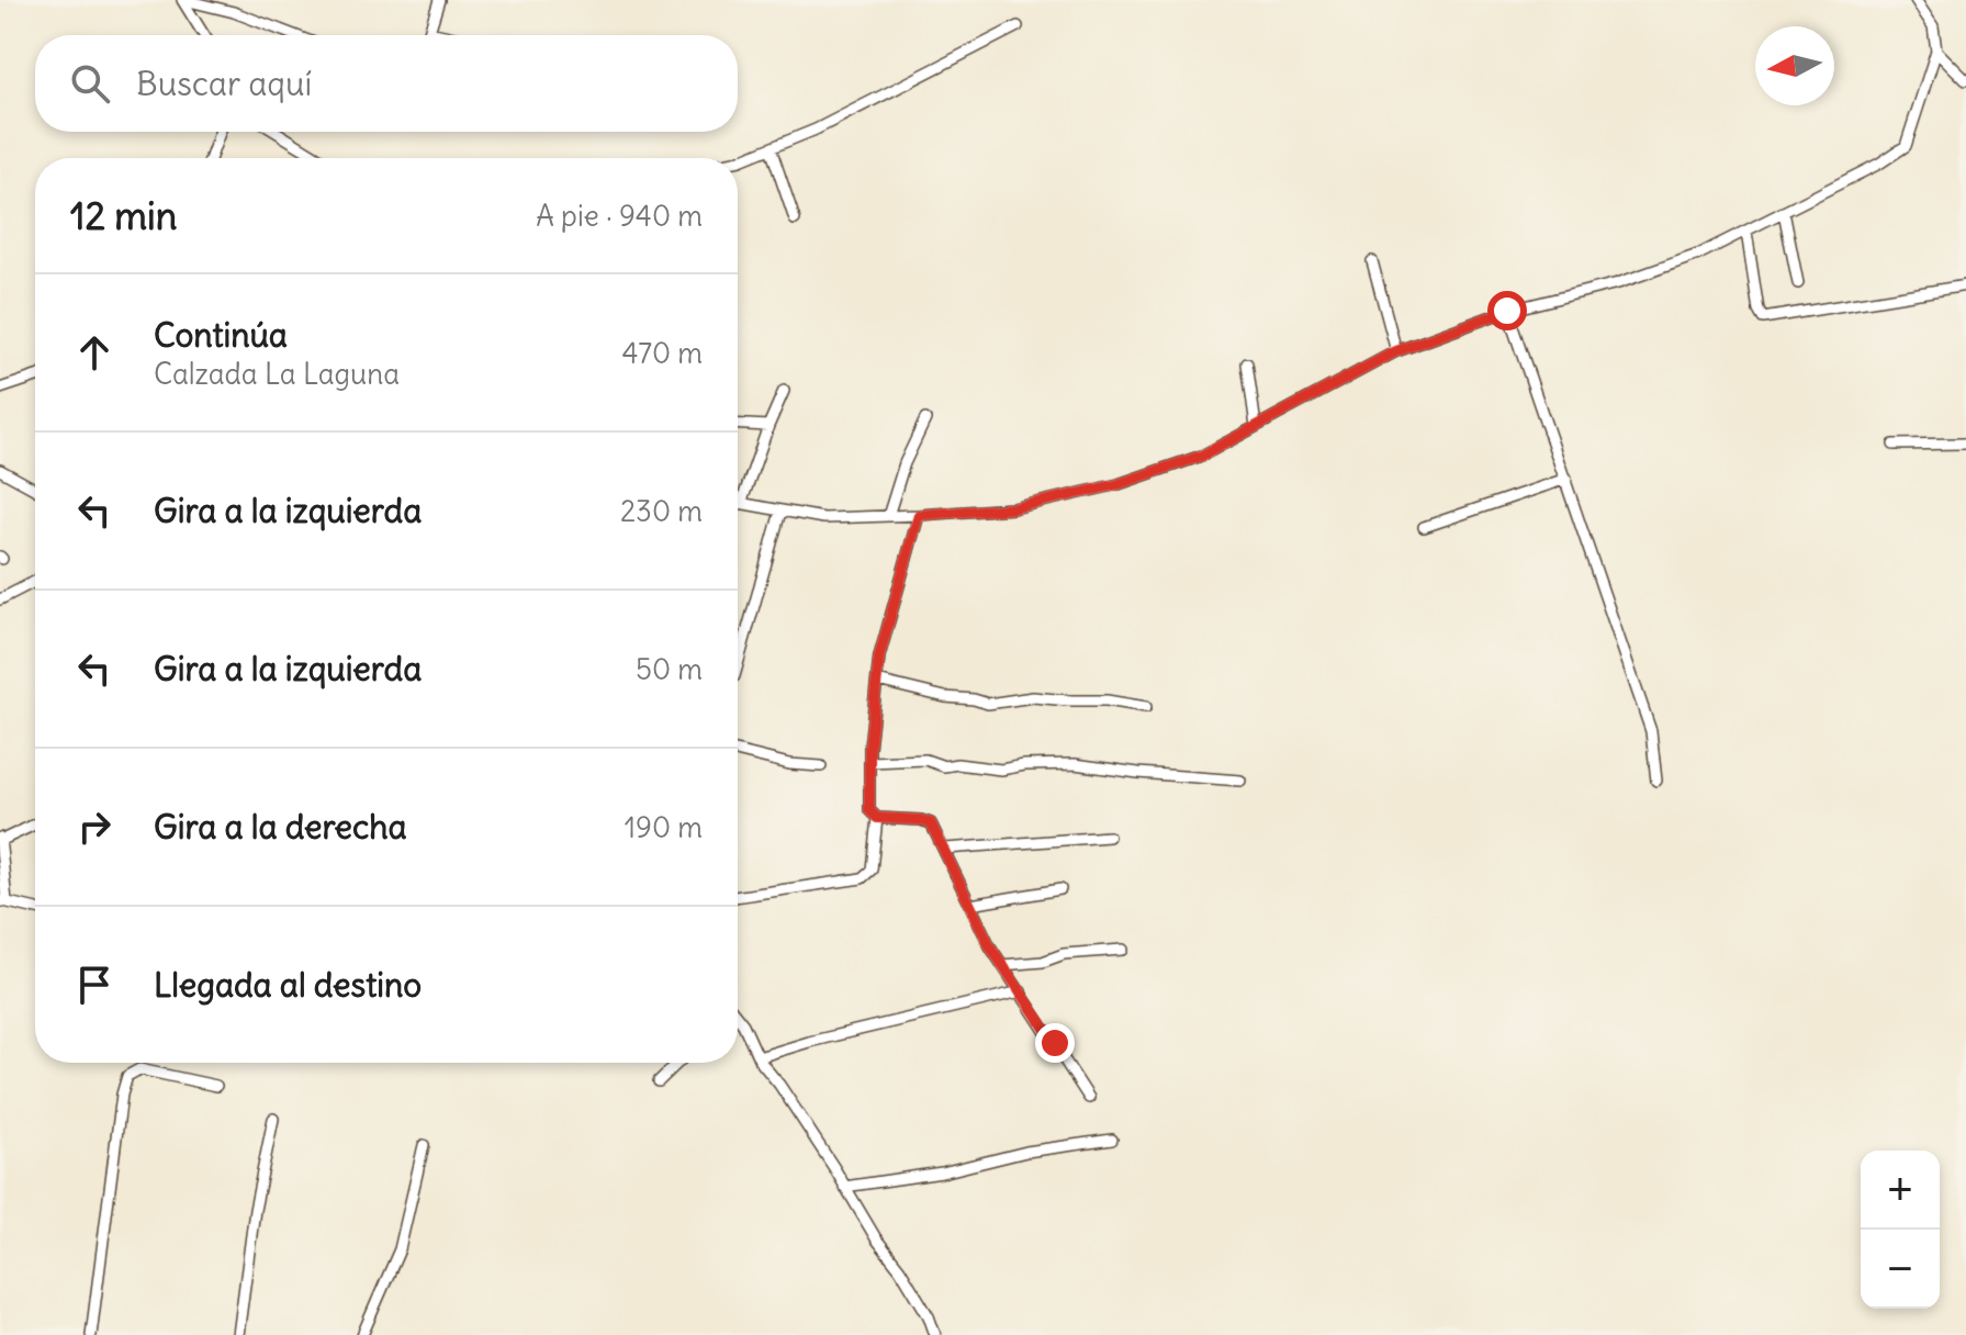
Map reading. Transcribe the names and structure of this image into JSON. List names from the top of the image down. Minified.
{"north":"left","page":{"search":"Buscar aquí","heading":["12 min","A pie · 940 m"],"list":[["Continúa","Calzada La Laguna","470 m"],["Gira a la izquierda","230 m"],["Gira a la izquierda","50 m"],["Gira a la derecha","190 m"],"Llegada al destino"],"map_buttons":["+","−"]}}
